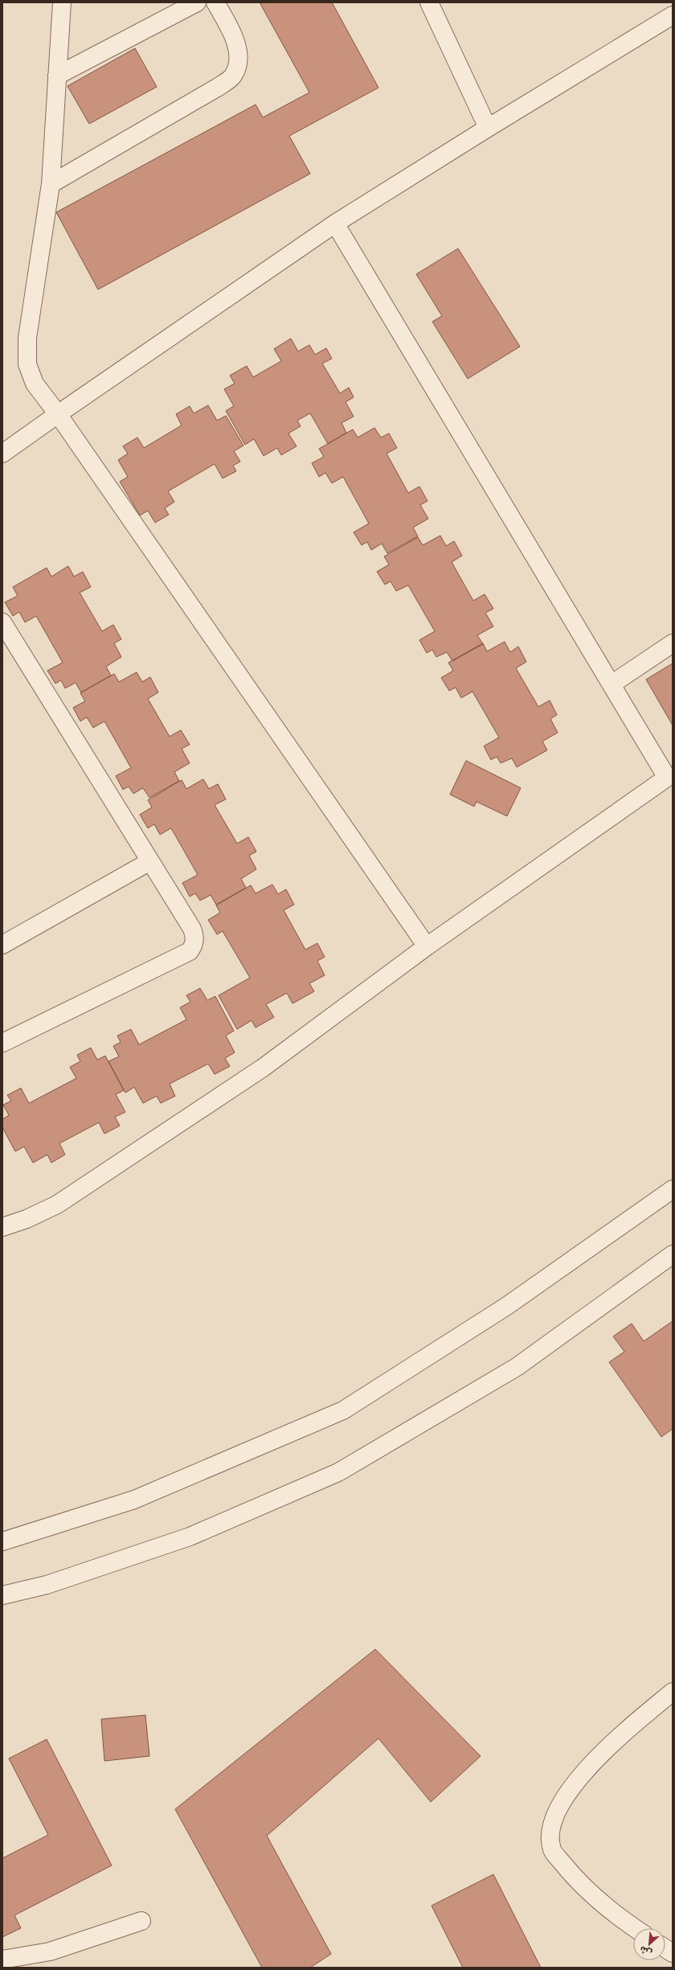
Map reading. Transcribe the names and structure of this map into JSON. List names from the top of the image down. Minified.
{"north":"bottom left"}
